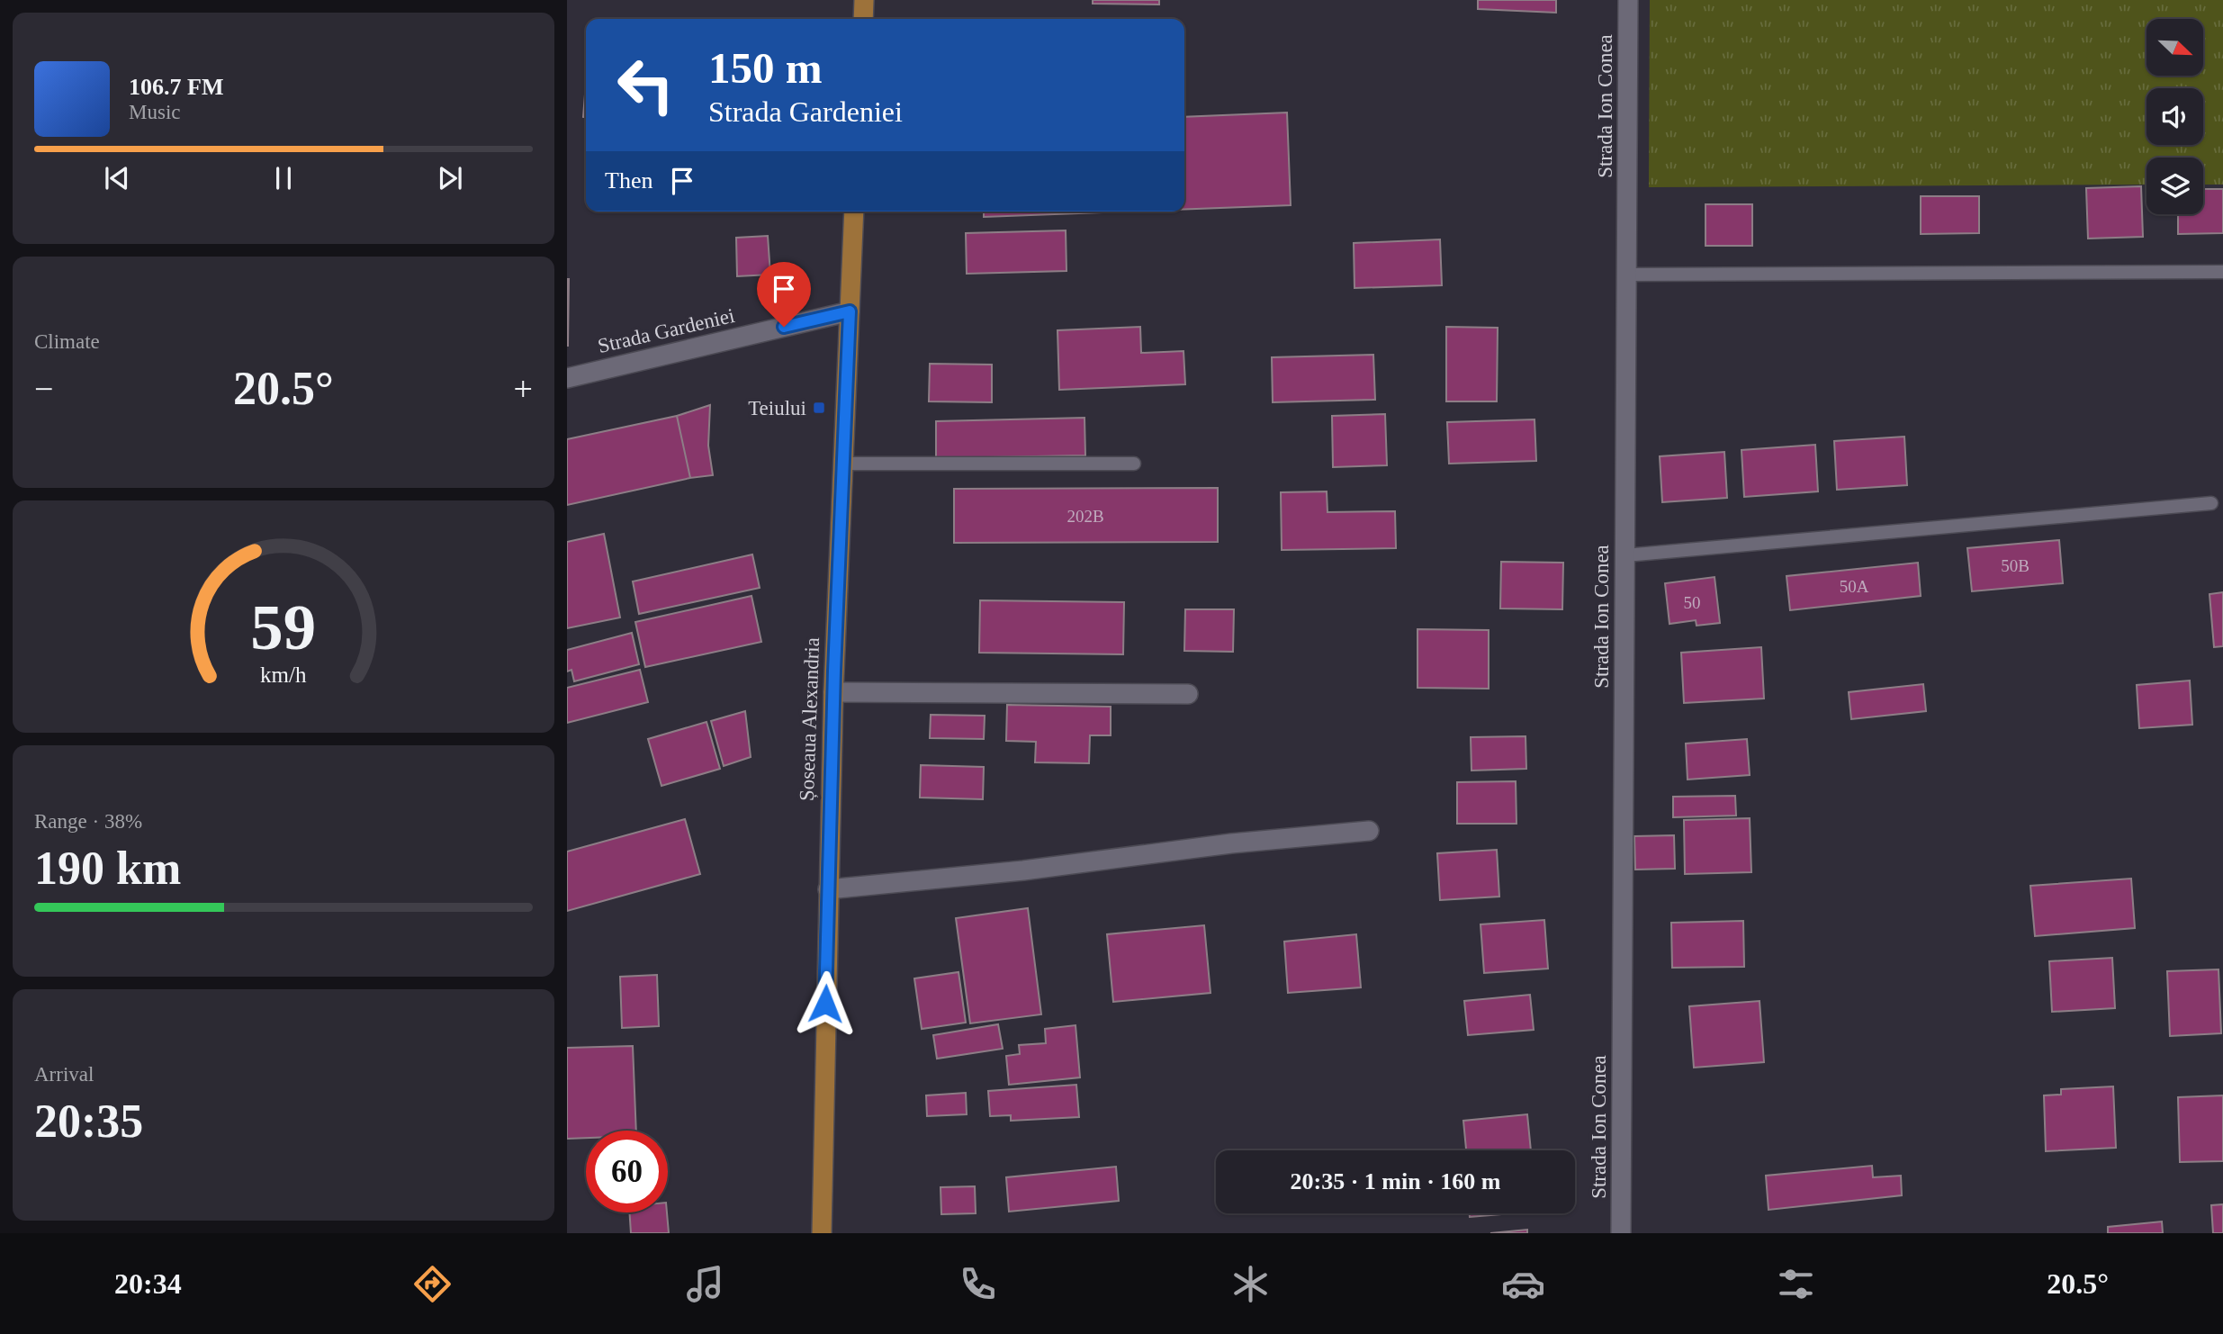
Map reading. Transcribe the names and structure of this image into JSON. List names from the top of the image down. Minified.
{"streets":{"main road":["Șoseaua Alexandria"],"street":["Strada Ion Conea","Strada Gardeniei"]},"crossings":[["Strada Gardeniei","Șoseaua Alexandria"]],"places":{"transit":["Teiului"]},"house_numbers":["202B","50B","50A","50"],"north":"bottom right","page":{"turn":["150 m","Strada Gardeniei"],"song":["106.7 FM","Music"],"then":"Then","tile":["Climate",["Range · 38%","190 km"],["Arrival","20:35"]],"heat":["−","20.5°","+"],"limit":"60","trip":"20:35 · 1 min · 160 m","tabs":["20:34","20.5°"],"gauge":["59","km/h"]}}
